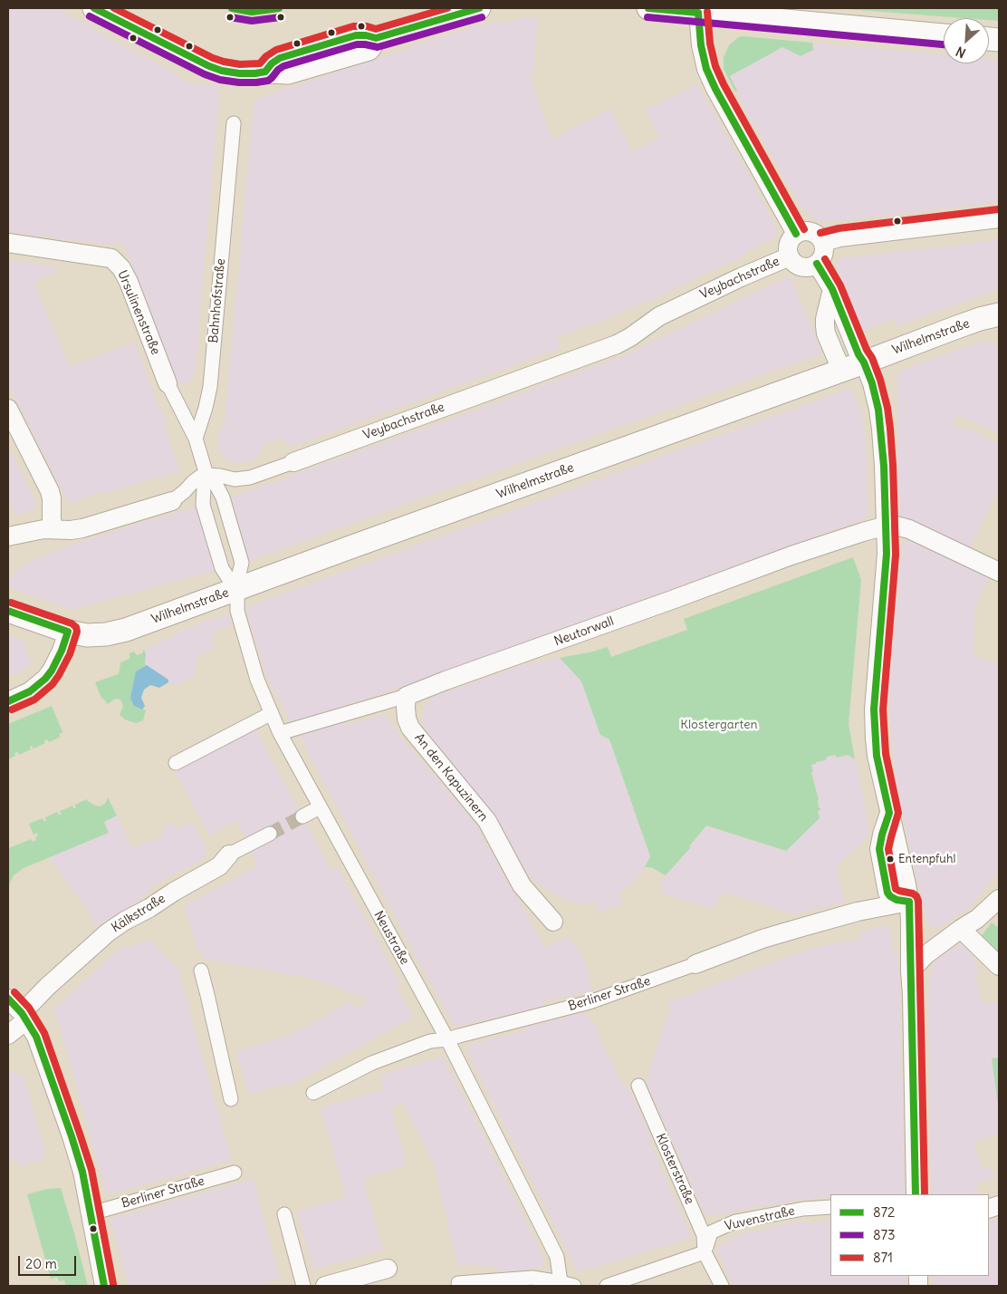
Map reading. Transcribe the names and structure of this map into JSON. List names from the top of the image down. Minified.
{"streets":{"street":["Veybachstraße","Bahnhofstraße","Ursulinenstraße","Wilhelmstraße","Neutorwall","An den Kapuzinern","Kälkstraße","Neustraße","Berliner Straße","Klosterstraße","Vuvenstraße"]},"crossings":[["Bahnhofstraße","Ursulinenstraße"],["Wilhelmstraße","Neustraße"],["Neutorwall","An den Kapuzinern"],["Neutorwall","Neustraße"],["Neustraße","Berliner Straße"],["Klosterstraße","Vuvenstraße"]],"parks":["Klostergarten"],"places":["Entenpfuhl"],"lines":["transit line 872","transit line 871","transit line 873"],"legend":["872","873","871"],"scale_bar":"20 m","north":"bottom left"}
